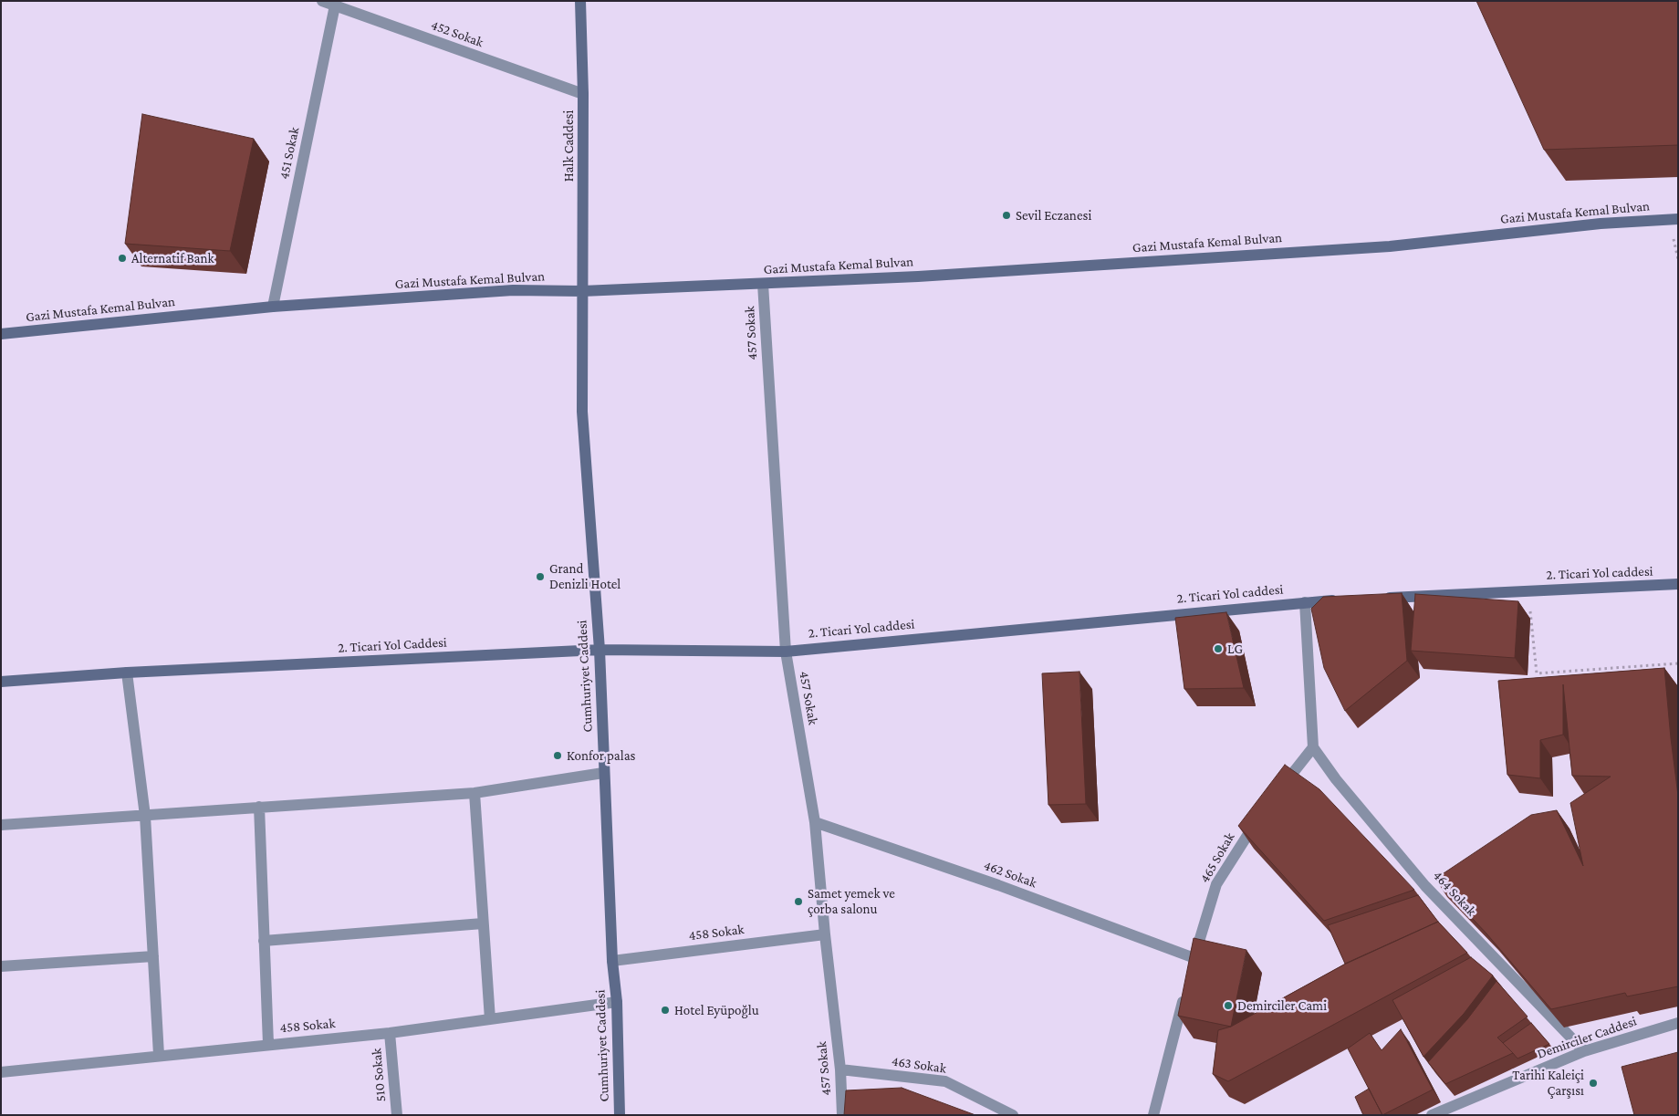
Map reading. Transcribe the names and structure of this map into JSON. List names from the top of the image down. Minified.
{"streets":{"main road":["Halk Caddesi","Gazi Mustafa Kemal Bulvan","2. Ticari Yol caddesi","2. Ticari Yol Caddesi","Cumhuriyet Caddesi"],"street":["452 Sokak","451 Sokak","457 Sokak","465 Sokak","462 Sokak","464 Sokak","458 Sokak","Demirciler Caddesi","463 Sokak","510 Sokak"]},"crossings":[["452 Sokak","Halk Caddesi"],["452 Sokak","451 Sokak"],["Halk Caddesi","Gazi Mustafa Kemal Bulvan"],["Halk Caddesi","Cumhuriyet Caddesi"],["451 Sokak","Gazi Mustafa Kemal Bulvan"],["Gazi Mustafa Kemal Bulvan","457 Sokak"],["Gazi Mustafa Kemal Bulvan","Cumhuriyet Caddesi"],["457 Sokak","2. Ticari Yol caddesi"],["457 Sokak","2. Ticari Yol Caddesi"],["457 Sokak","462 Sokak"],["457 Sokak","458 Sokak"],["457 Sokak","463 Sokak"],["2. Ticari Yol caddesi","2. Ticari Yol Caddesi"],["2. Ticari Yol Caddesi","Cumhuriyet Caddesi"],["Cumhuriyet Caddesi","458 Sokak"],["465 Sokak","462 Sokak"],["464 Sokak","Demirciler Caddesi"],["458 Sokak","510 Sokak"]],"places":["Sevil Eczanesi","Alternatif Bank","Grand Denizli Hotel","LG","Konfor palas","Samet yemek ve çorba salonu","Demirciler Cami","Hotel Eyüpoğlu","Tarihi Kaleiçi Çarşısı"]}
